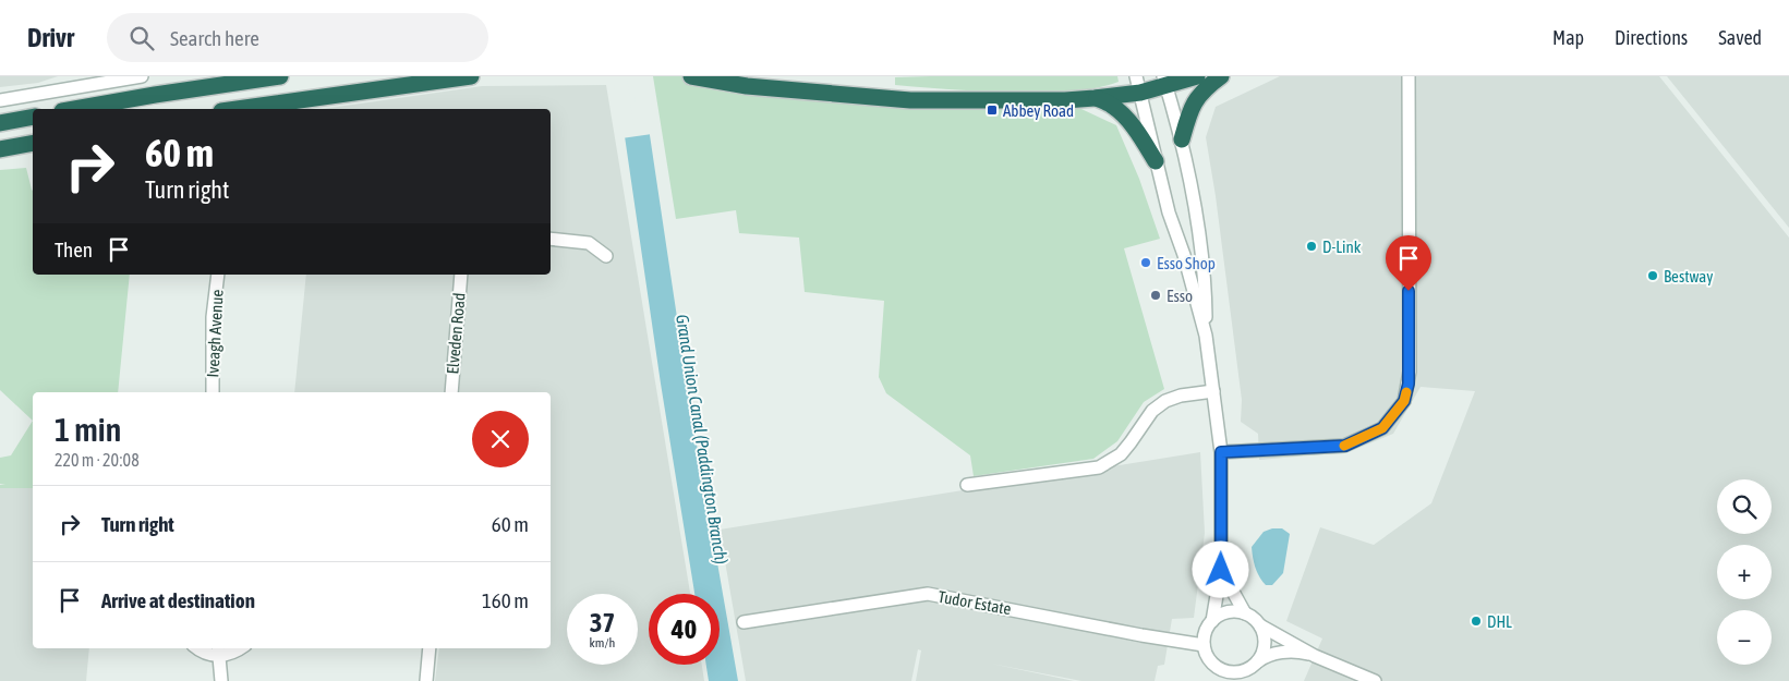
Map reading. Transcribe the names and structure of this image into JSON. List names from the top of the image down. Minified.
{"streets":{"street":["Iveagh Avenue","Elveden Road","Tudor Estate"]},"water":["Grand Union Canal (Paddington Branch)"],"places":{"transit":["Abbey Road"],"other":["D-Link","Esso Shop","Bestway","Esso","DHL"]},"page":{"header":"Drivr","search":"Search here","nav":["Map","Directions","Saved"],"turn":["60 m","Turn right"],"then":"Then","heading":["1 min","220 m · 20:08"],"map_buttons":["+","−"],"list":[{"name":"Turn right","value":"60 m"},{"name":"Arrive at destination","value":"160 m"}],"speed":"37 km/h","limit":"40"}}
